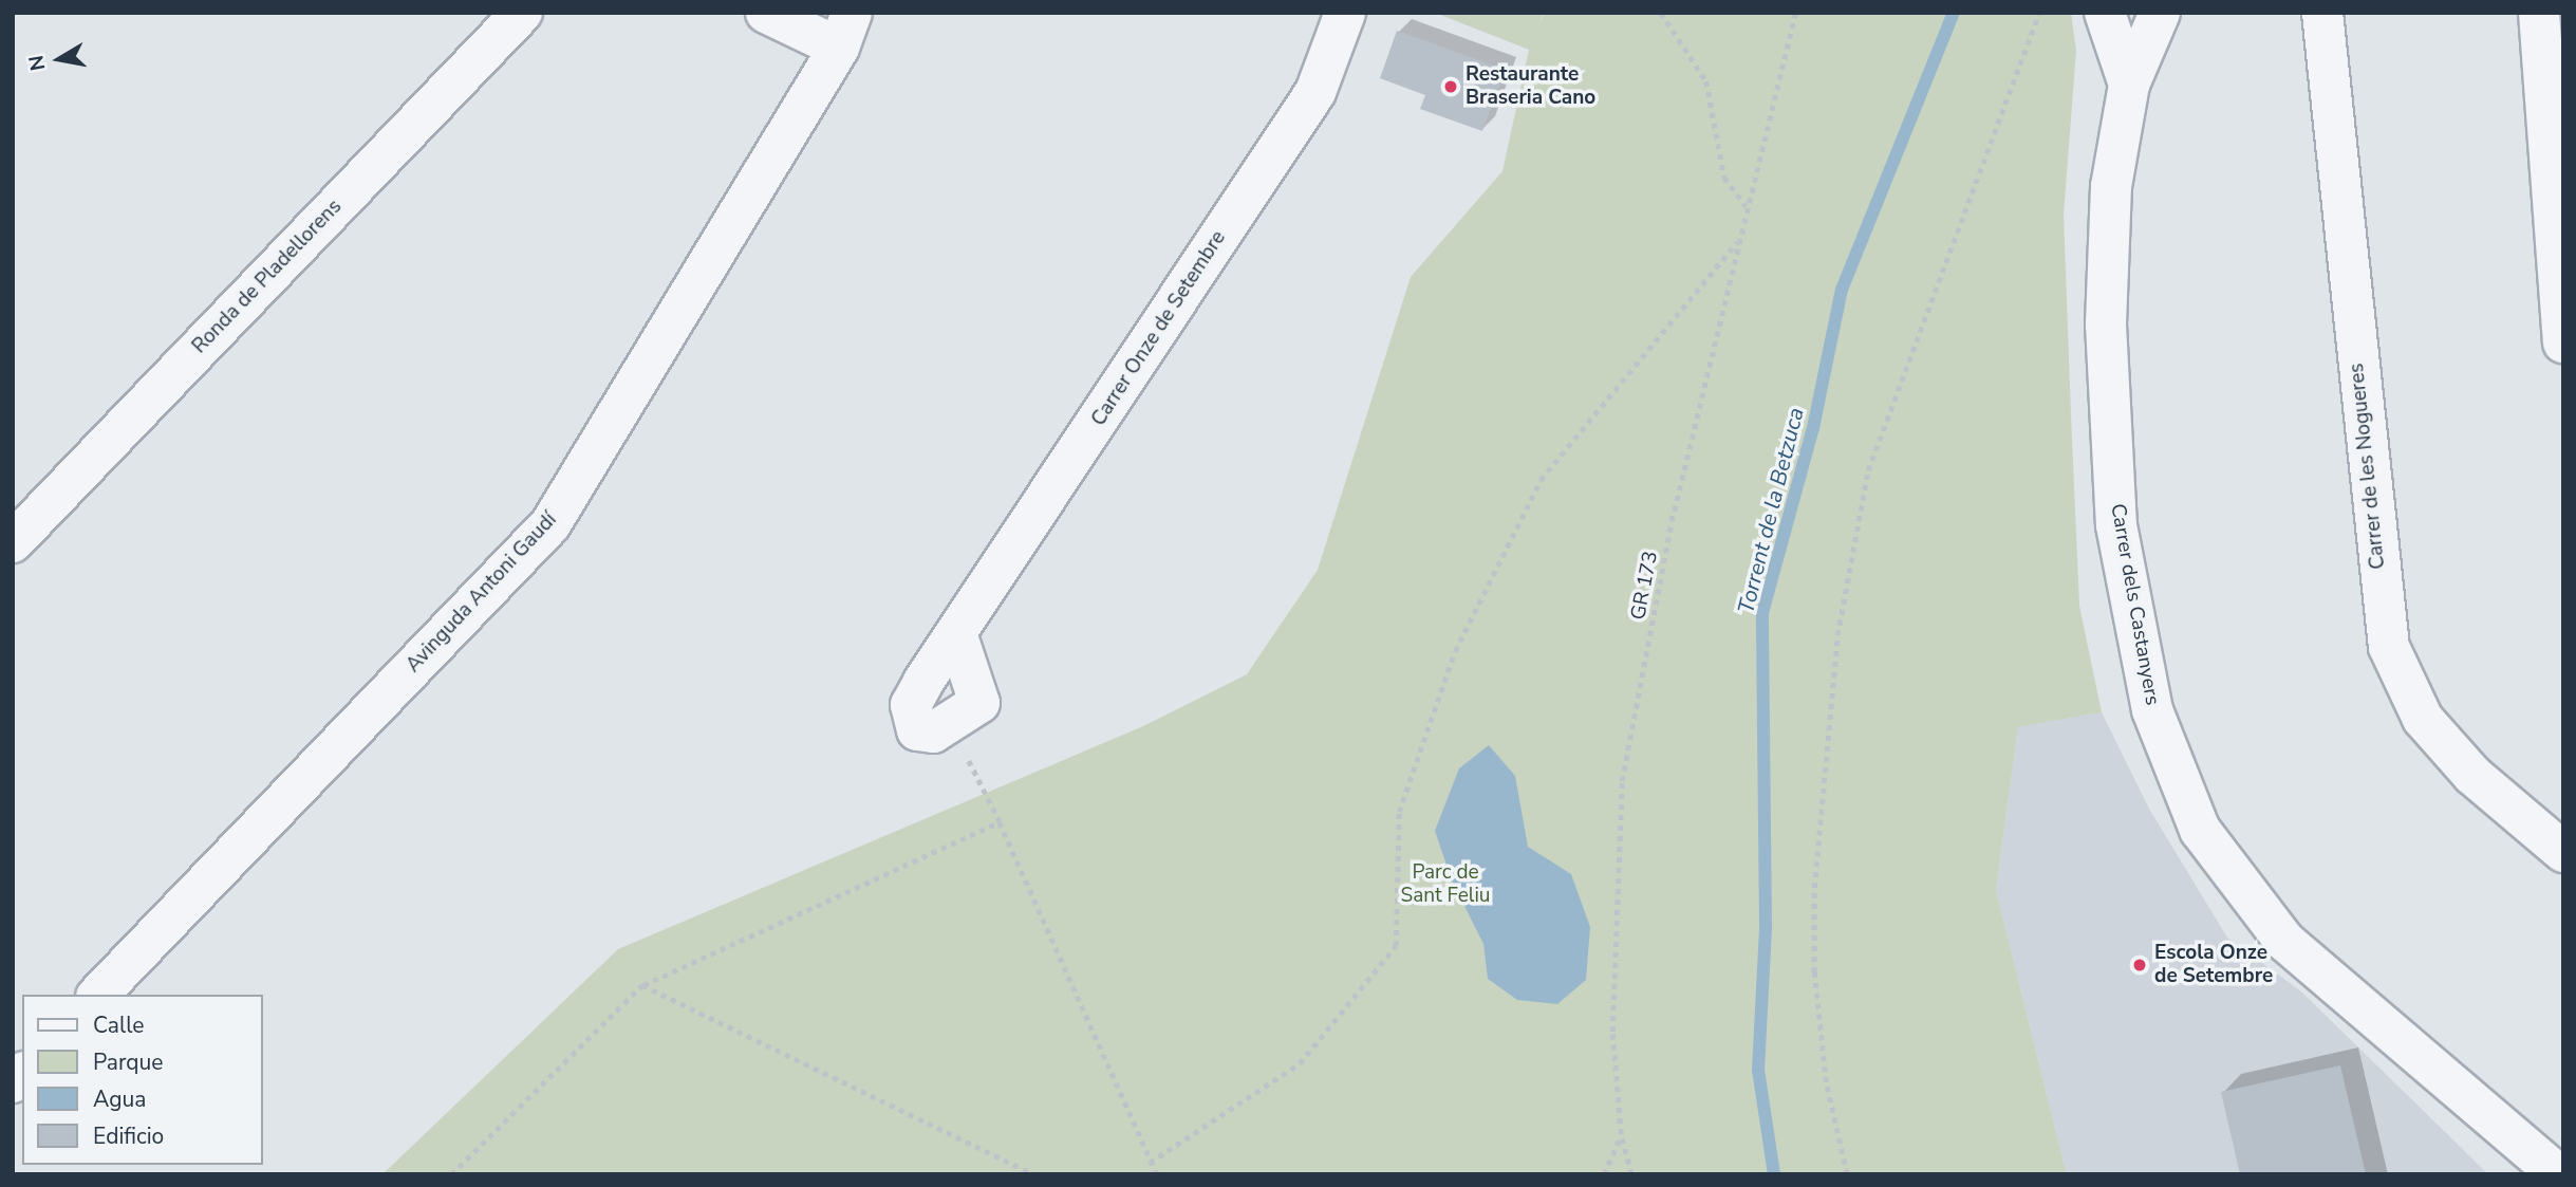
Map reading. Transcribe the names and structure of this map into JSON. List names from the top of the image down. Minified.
{"streets":{"street":["Ronda de Pladellorens","Carrer Onze de Setembre","Carrer de les Nogueres","Avinguda Antoni Gaudí","Carrer dels Castanyers"],"path":["GR 173"]},"water":["Torrent de la Betzuca"],"parks":["Parc de Sant Feliu"],"places":["Restaurante Braseria Cano","Escola Onze de Setembre"],"legend":["Calle","Parque","Agua","Edificio"],"north":"left"}
